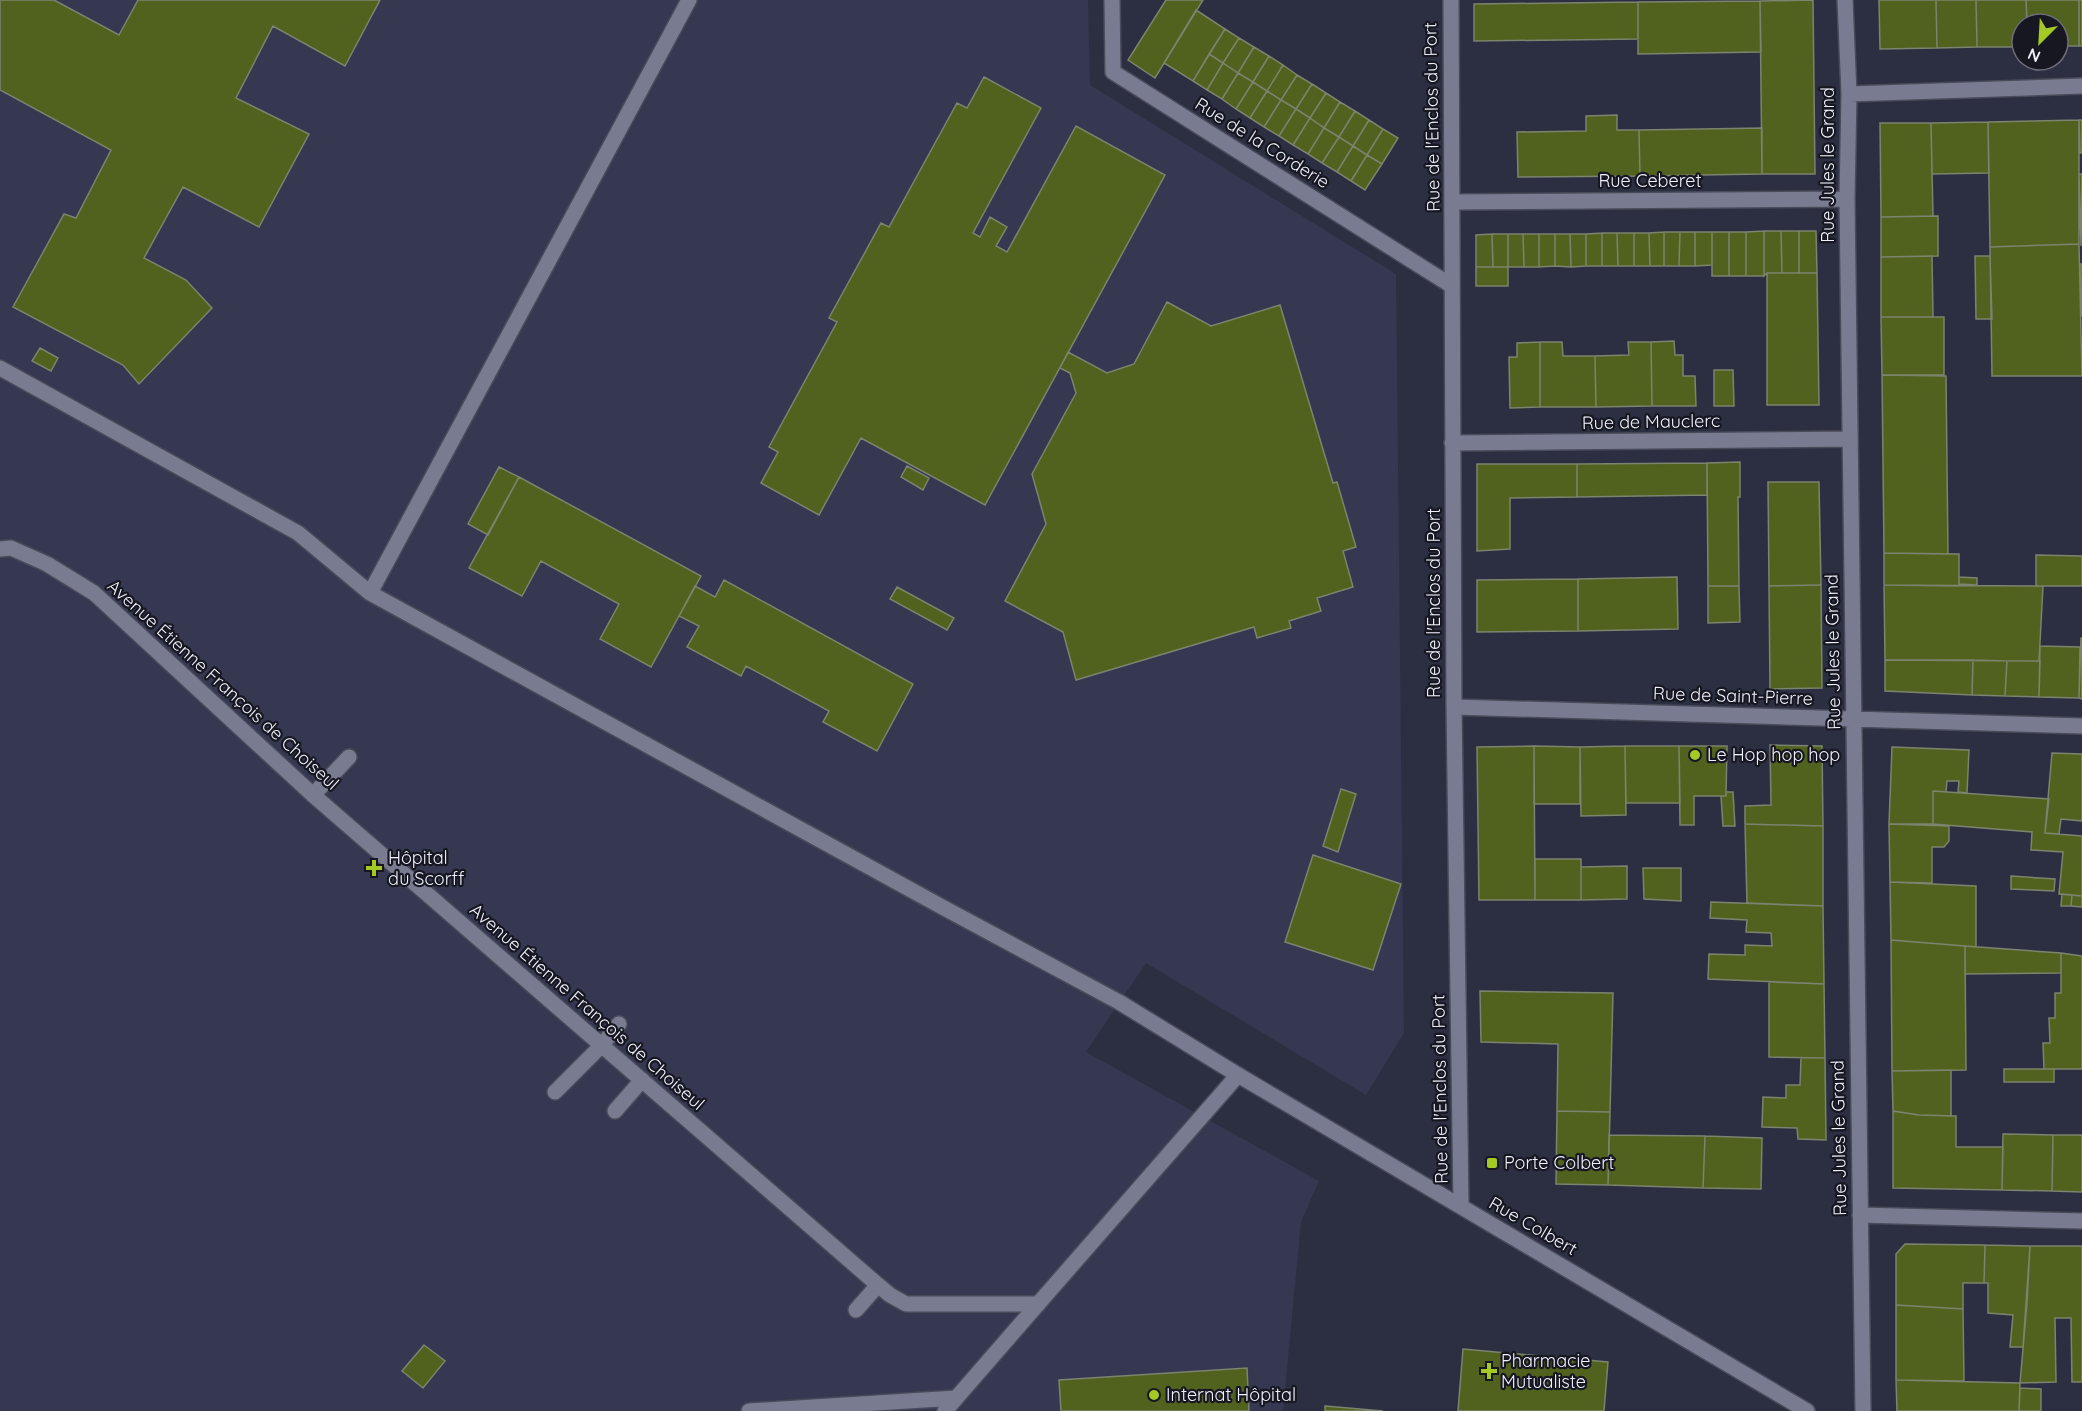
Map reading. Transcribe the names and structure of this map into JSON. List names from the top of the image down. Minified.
{"streets":{"street":["Rue de l'Enclos du Port","Rue de la Corderie","Rue Jules le Grand","Rue Ceberet","Rue de Mauclerc","Avenue Étienne François de Choiseul","Rue de Saint-Pierre","Rue Colbert"]},"crossings":[["Rue de l'Enclos du Port","Rue de la Corderie"],["Rue de l'Enclos du Port","Rue Ceberet"],["Rue de l'Enclos du Port","Rue de Mauclerc"],["Rue de l'Enclos du Port","Rue de Saint-Pierre"],["Rue de l'Enclos du Port","Rue Colbert"],["Rue Jules le Grand","Rue Ceberet"],["Rue Jules le Grand","Rue de Mauclerc"],["Rue Jules le Grand","Rue de Saint-Pierre"]],"places":{"other":["Le Hop hop hop","Internat Hôpital"],"health":["Hôpital du Scorff","Pharmacie Mutualiste"],"transit":["Porte Colbert"]},"north":"bottom left"}
